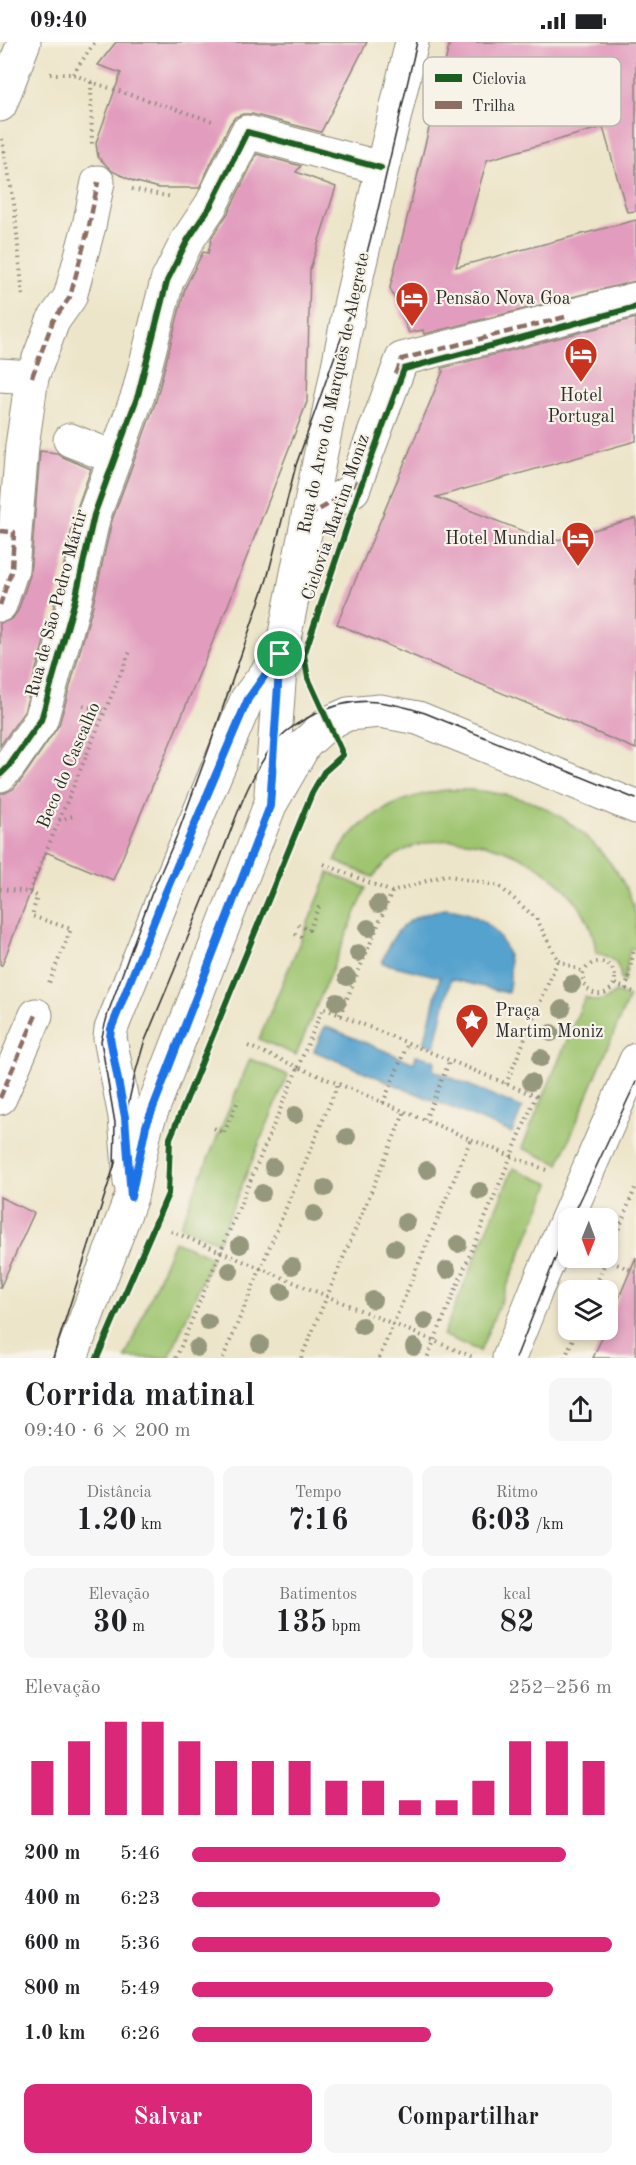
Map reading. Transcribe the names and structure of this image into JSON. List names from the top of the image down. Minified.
{"streets":{"main road":["Rua do Arco do Marquês de Alegrete","Rua de São Pedro Mártir"],"path":["Beco do Cascalho"],"cycle path":["Ciclovia Martim Moniz"]},"places":{"hotel":["Pensão Nova Goa","Hotel Portugal","Hotel Mundial"],"place":["Praça Martim Moniz"]},"legend":["Ciclovia","Trilha"],"north":"bottom","page":{"status":"09:40","heading":["Corrida matinal","09:40 · 6 × 200 m"],"stats":[["Distância","1.20 km"],["Tempo","7:16"],["Ritmo","6:03 /km"],["Elevação","30 m"],["Batimentos","135 bpm"],["kcal","82"]],"chart":["Elevação","252–256 m"],"list":[{"name":"200 m","note":"5:46"},{"name":"400 m","note":"6:23"},{"name":"600 m","note":"5:36"},{"name":"800 m","note":"5:49"},{"name":"1.0 km","note":"6:26"}],"buttons":["Salvar","Compartilhar"]}}
